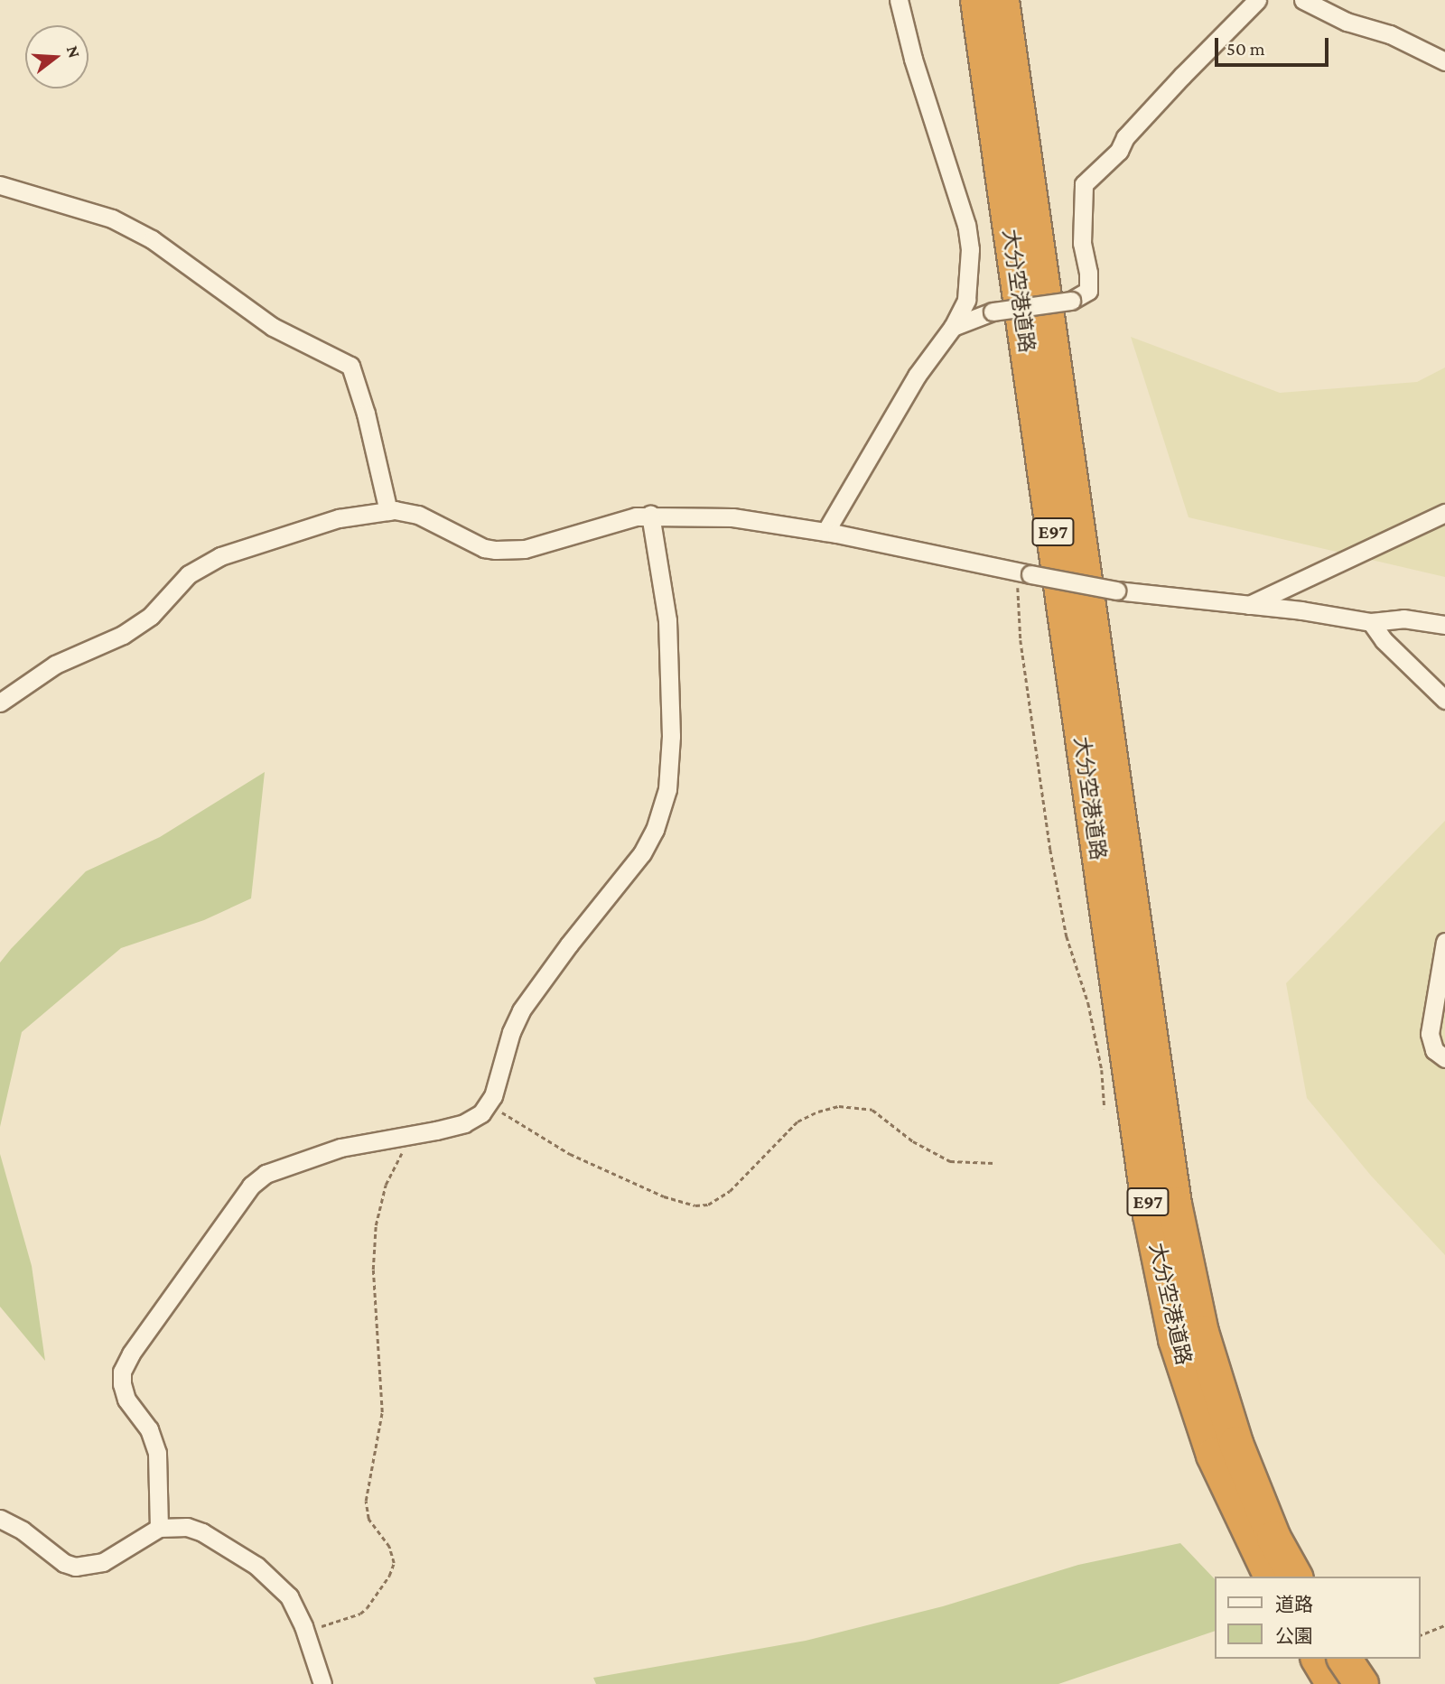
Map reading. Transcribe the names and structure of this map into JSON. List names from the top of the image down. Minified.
{"streets":{"highway":["大分空港道路","E97"]},"legend":["道路","公園"],"scale_bar":"50 m","north":"right"}
